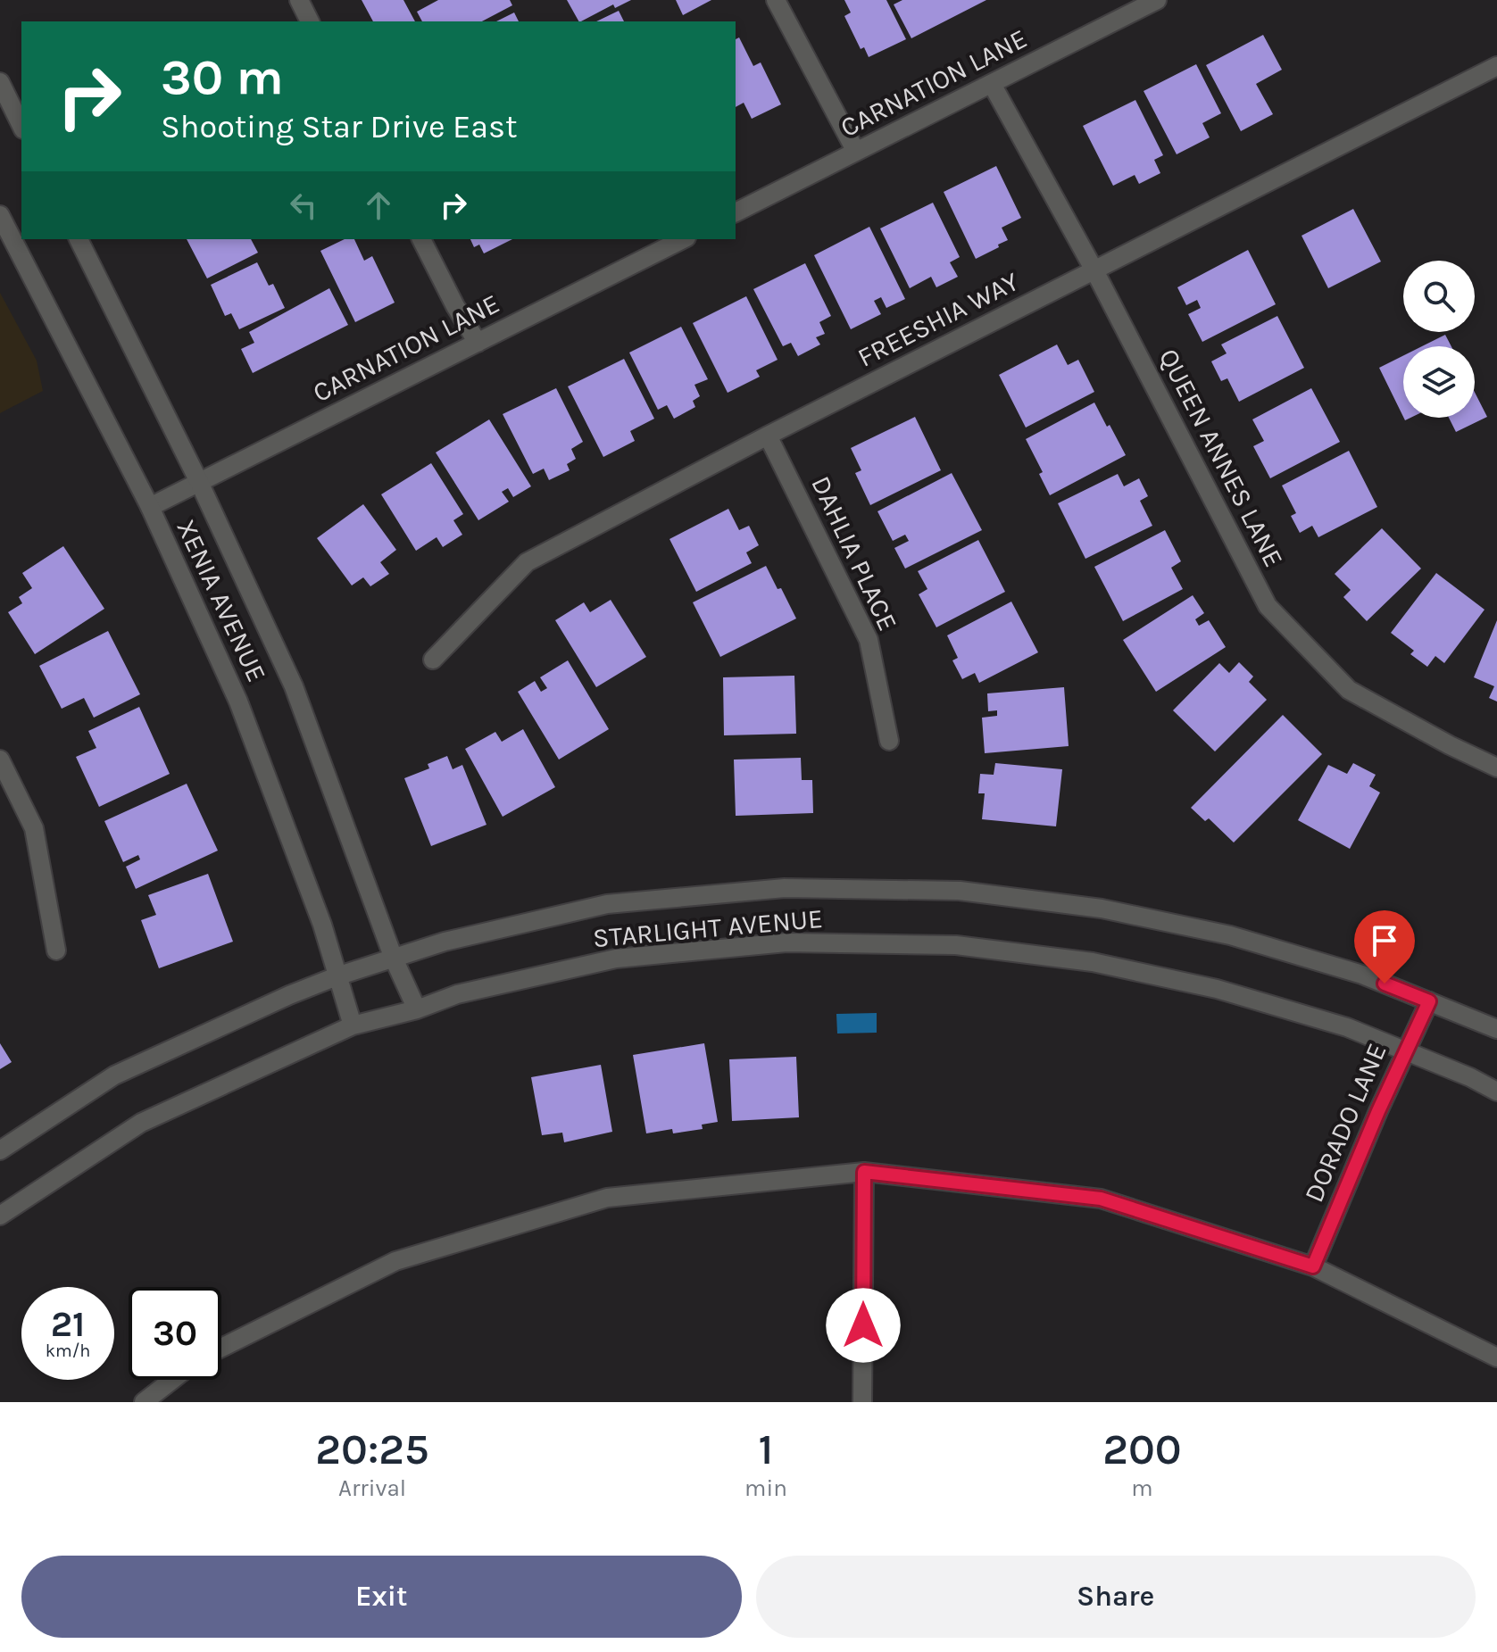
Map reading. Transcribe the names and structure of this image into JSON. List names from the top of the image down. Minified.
{"streets":{"street":["CARNATION LANE","FREESHIA WAY","QUEEN ANNES LANE","DAHLIA PLACE","XENIA AVENUE","STARLIGHT AVENUE","DORADO LANE"]},"crossings":[["CARNATION LANE","QUEEN ANNES LANE"],["CARNATION LANE","XENIA AVENUE"],["FREESHIA WAY","QUEEN ANNES LANE"],["FREESHIA WAY","DAHLIA PLACE"],["XENIA AVENUE","STARLIGHT AVENUE"],["STARLIGHT AVENUE","DORADO LANE"]],"page":{"turn":["30 m","Shooting Star Drive East"],"speed":"21 km/h","limit":"30","eta":["20:25","Arrival","1","min","200","m"],"buttons":["Exit","Share"]}}
